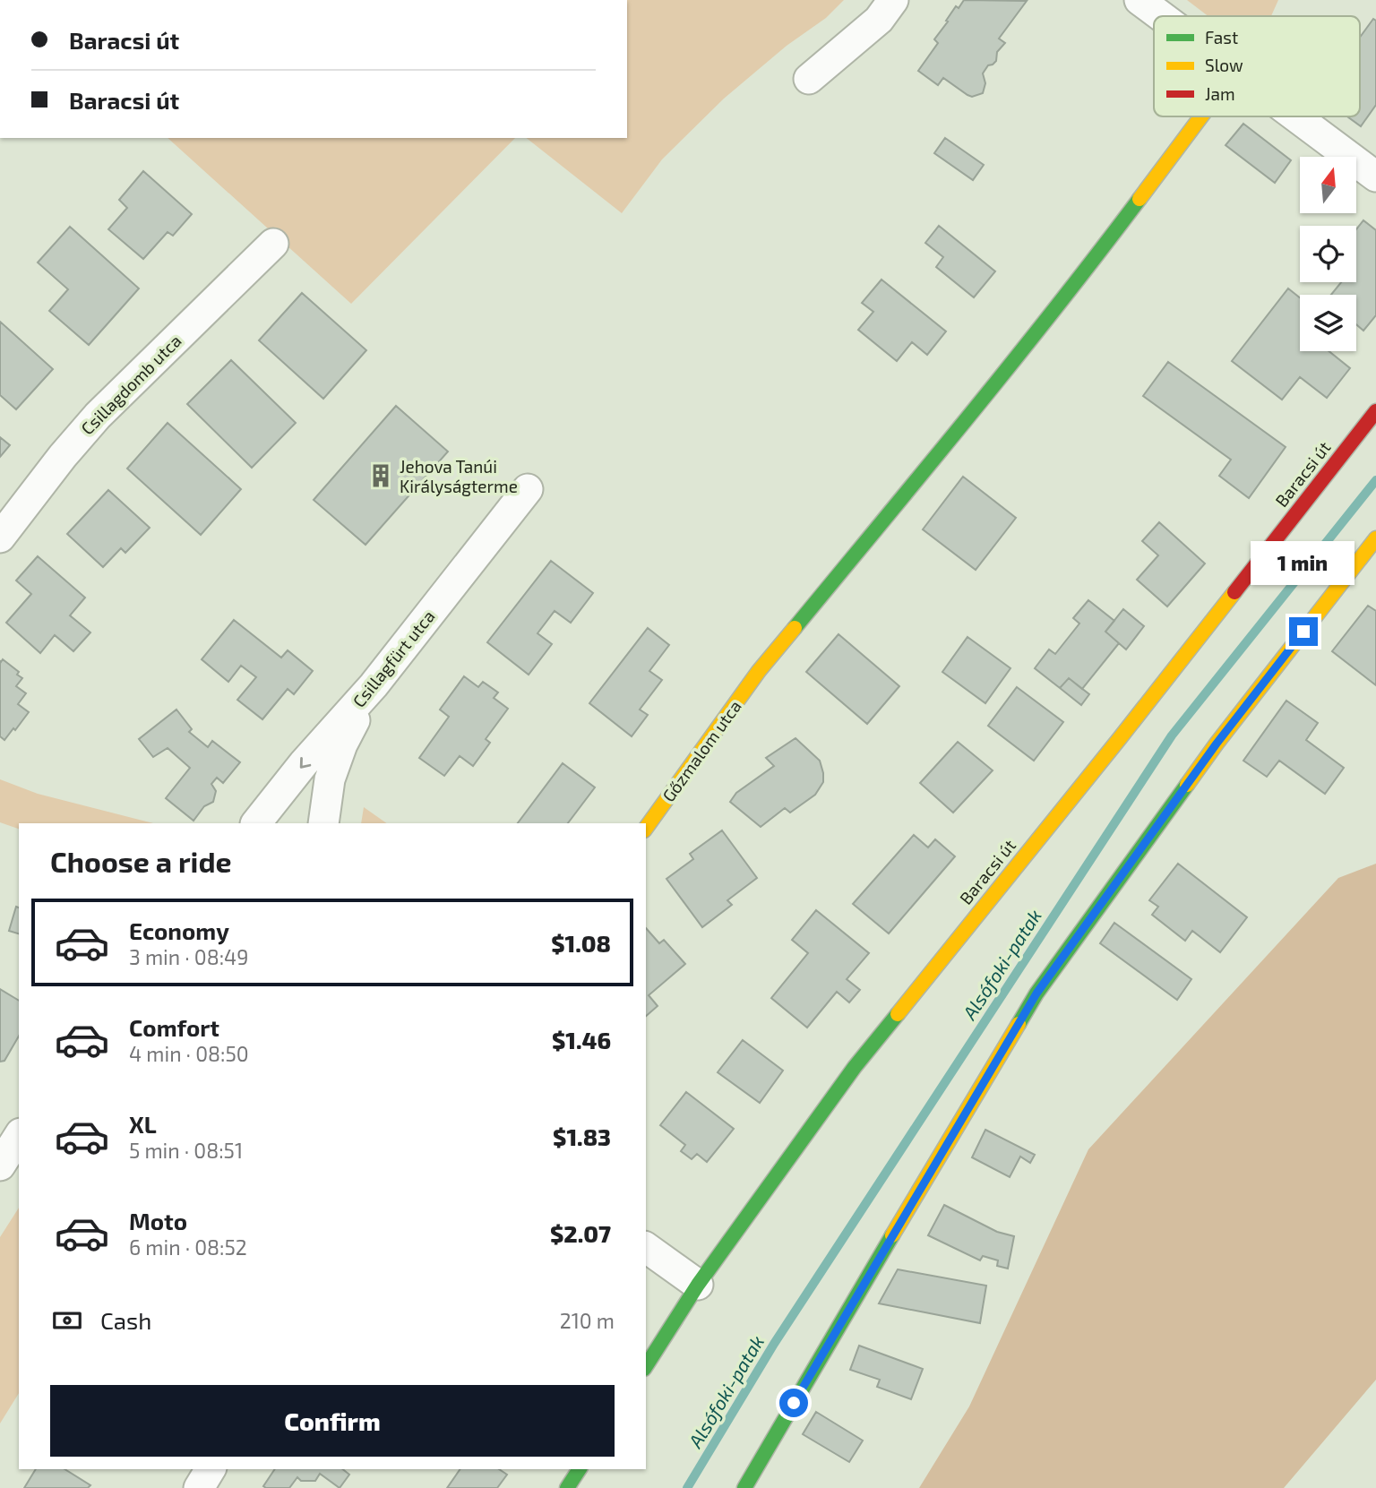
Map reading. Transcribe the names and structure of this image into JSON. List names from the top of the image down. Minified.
{"streets":{"street":["Csillagdomb utca","Baracsi út","Csillagfürt utca","Gőzmalom utca"]},"water":["Alsófoki-patak"],"places":{"building":["Jehova Tanúi Királyságterme"]},"legend":["Fast","Slow","Jam"],"north":"top","page":{"banner":["Baracsi út","Baracsi út"],"bubble":"1 min","heading":"Choose a ride","list":[{"name":"Economy","note":"3 min · 08:49","value":"$1.08"},{"name":"Comfort","note":"4 min · 08:50","value":"$1.46"},{"name":"XL","note":"5 min · 08:51","value":"$1.83"},{"name":"Moto","note":"6 min · 08:52","value":"$2.07"}],"pay":["Cash","210 m"],"buttons":"Confirm"}}
